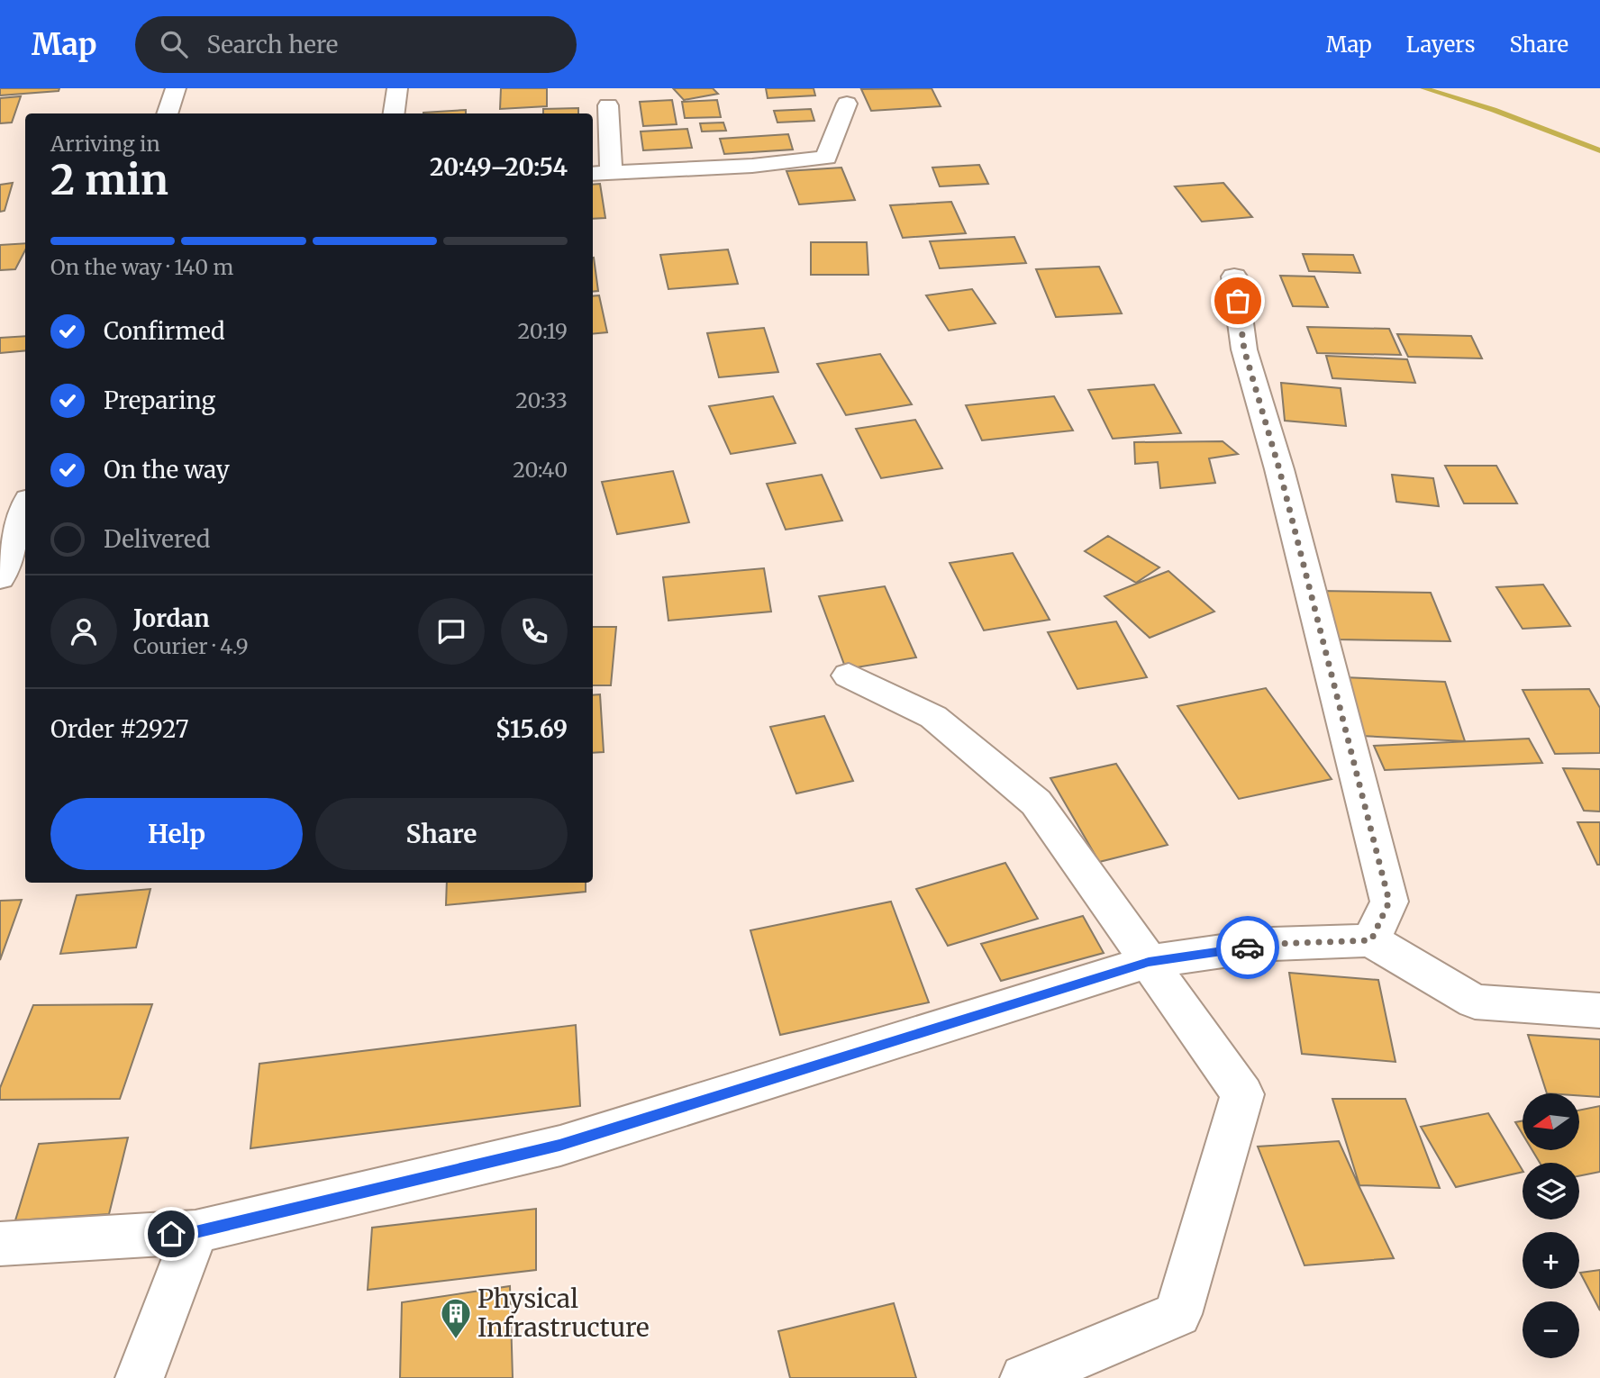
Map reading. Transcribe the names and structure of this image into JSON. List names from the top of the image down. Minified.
{"places":{"building":["Physical Infrastructure"]},"north":"left","page":{"header":"Map","search":"Search here","nav":["Map","Layers","Share"],"heading":["2 min","Arriving in","20:49–20:54"],"panel":["Jordan","Courier · 4.9","Order #2927","$15.69"],"bar":"On the way · 140 m","list":[["Confirmed","20:19"],["Preparing","20:33"],["On the way","20:40"],"Delivered"],"buttons":["Help","Share"],"map_buttons":["+","−"]}}
